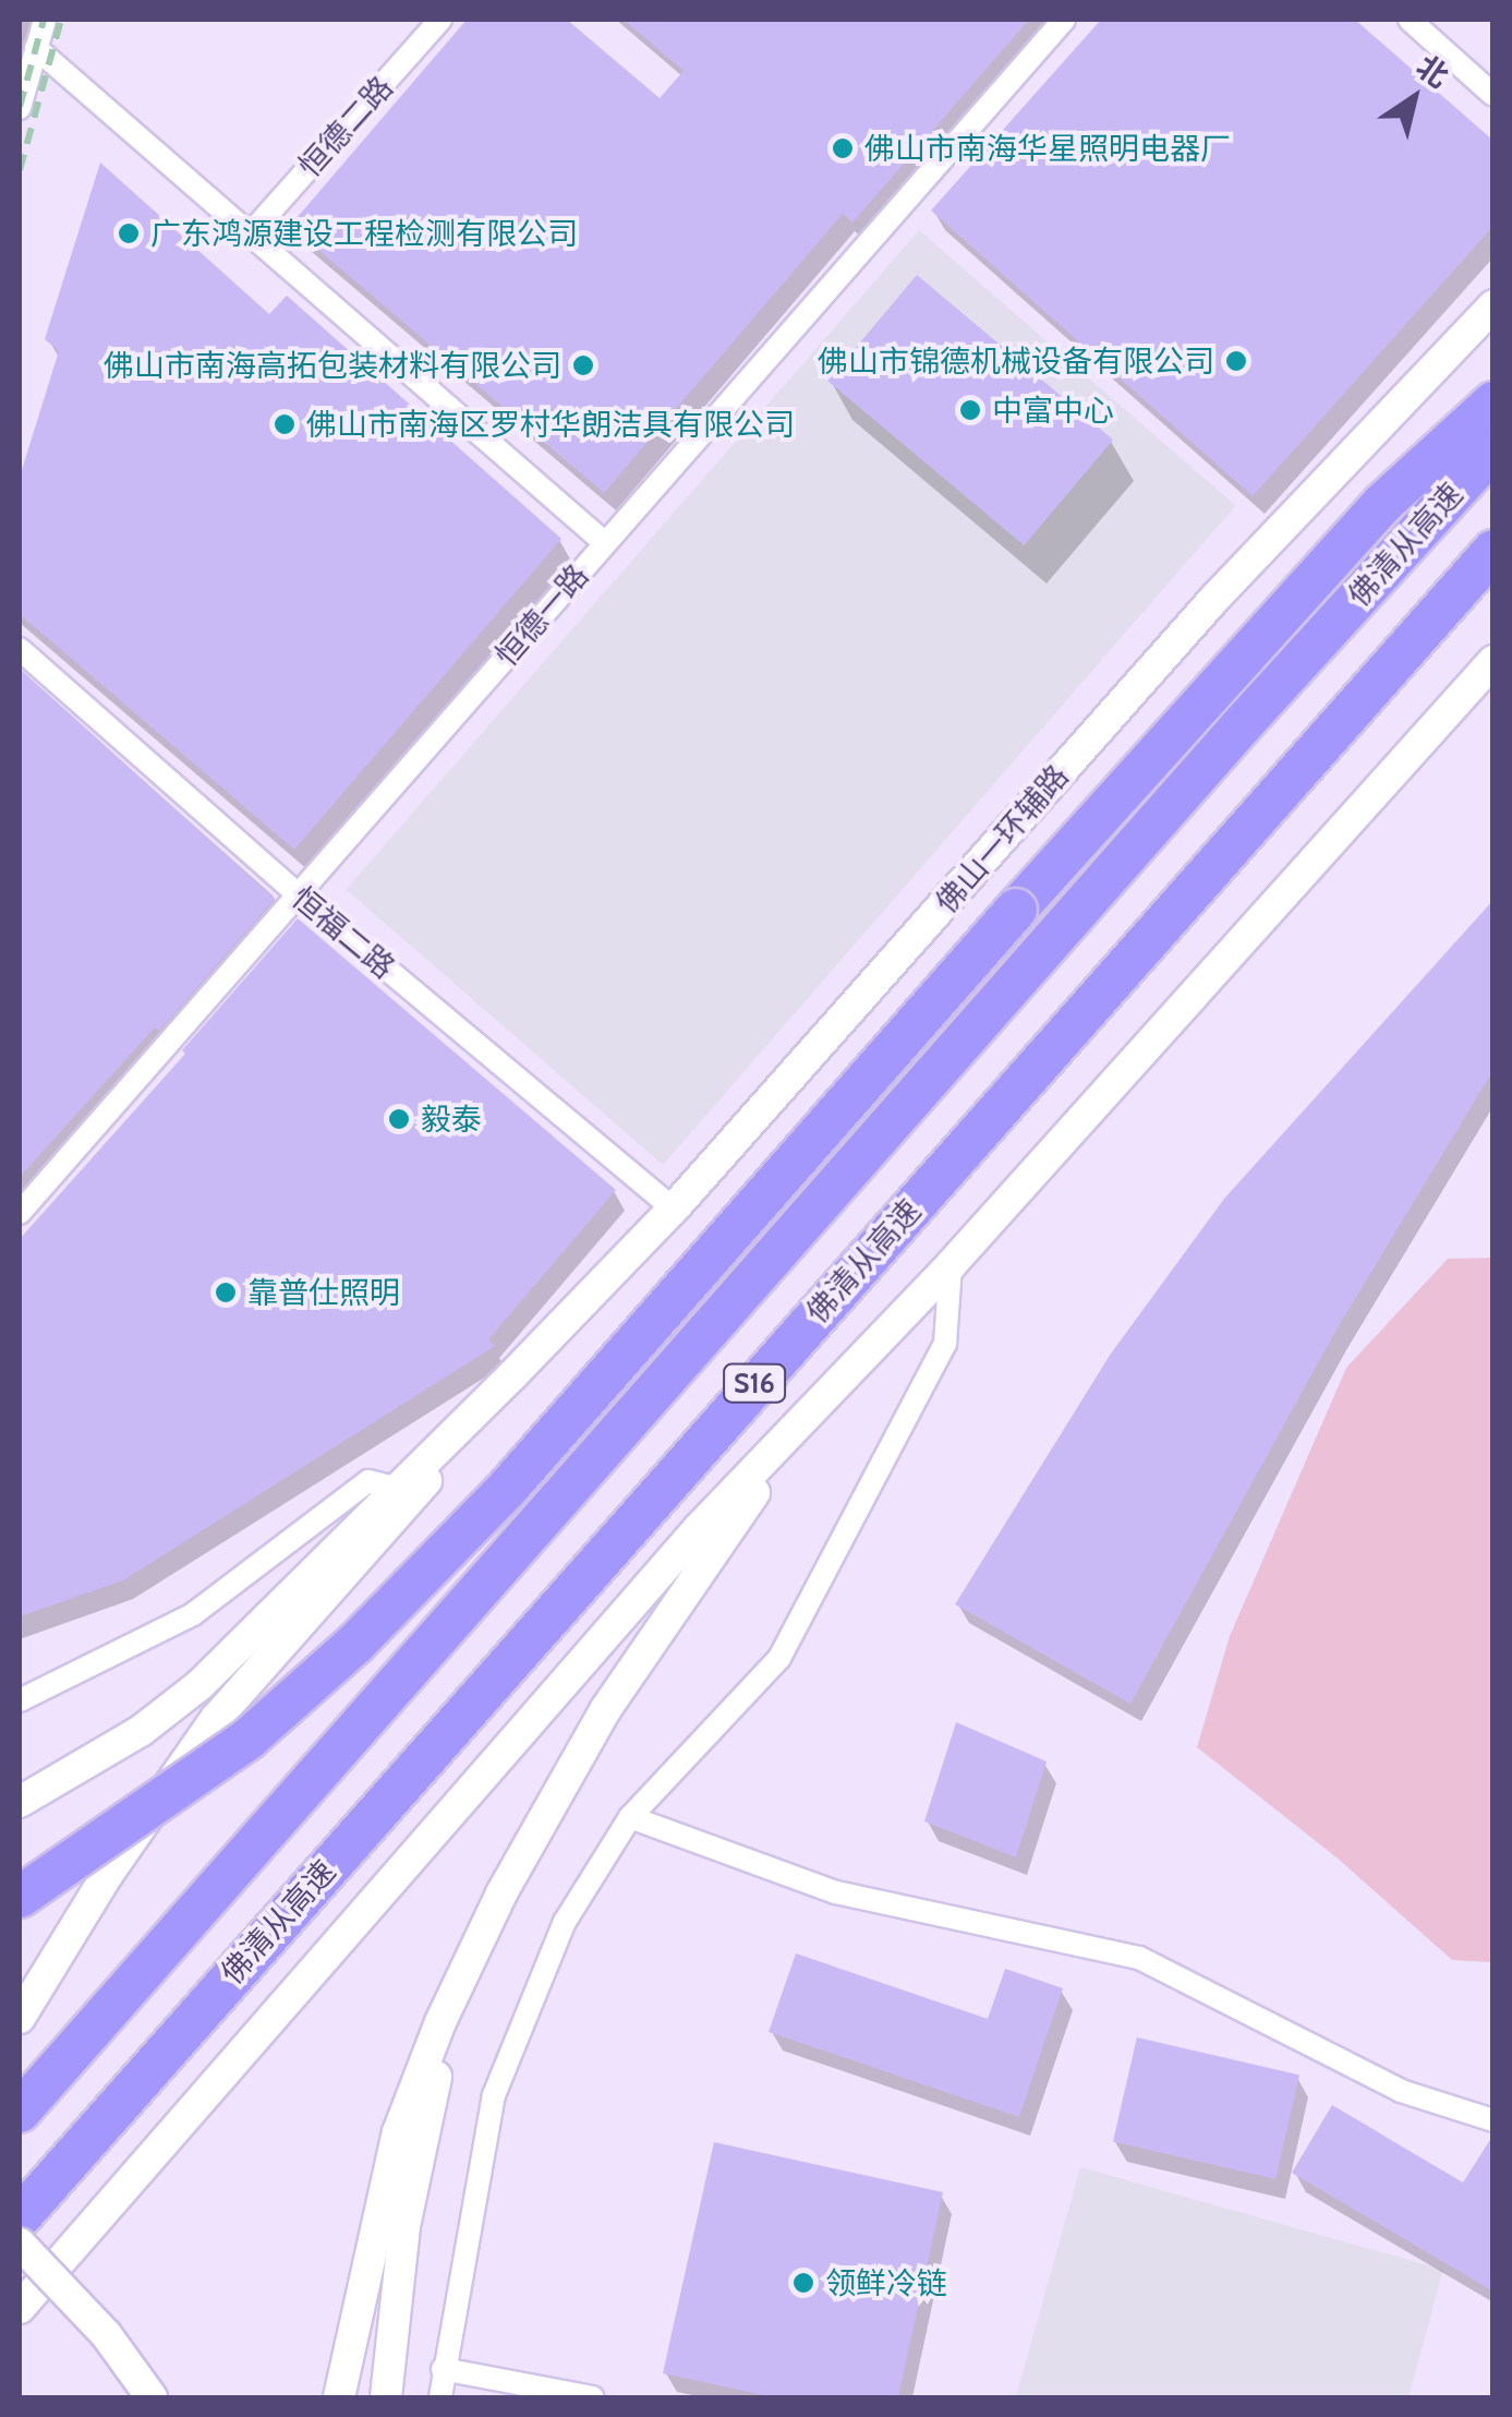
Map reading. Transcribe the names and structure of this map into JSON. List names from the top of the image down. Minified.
{"streets":{"highway":["佛清从高速","S16"],"main road":["佛山一环辅路"],"street":["恒德二路","恒德一路","恒福二路"]},"crossings":[["恒德一路","恒福二路"],["佛山一环辅路","恒福二路"]],"places":["佛山市南海华星照明电器厂","广东鸿源建设工程检测有限公司","佛山市锦德机械设备有限公司","佛山市南海高拓包装材料有限公司","中富中心","佛山市南海区罗村华朗洁具有限公司","毅泰","靠普仕照明","领鲜冷链"],"north":"top right"}
